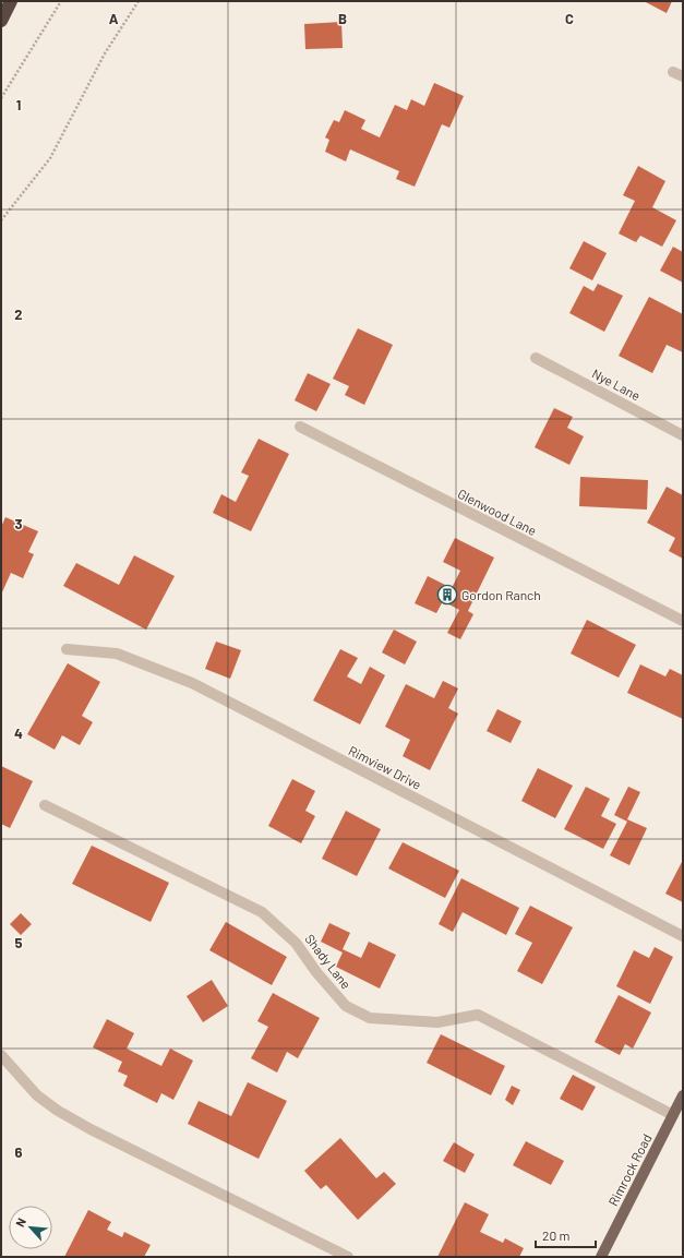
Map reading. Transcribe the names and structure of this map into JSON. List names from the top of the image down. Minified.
{"streets":{"main road":["Rimrock Road"],"street":["Nye Lane","Glenwood Lane","Rimview Drive","Shady Lane"]},"crossings":[["Shady Lane","Rimrock Road"]],"places":{"building":["Gordon Ranch"]},"scale_bar":"20 m","north":"top left","grid":{"columns":["A","B","C"],"rows":["1","2","3","4","5","6"]}}
